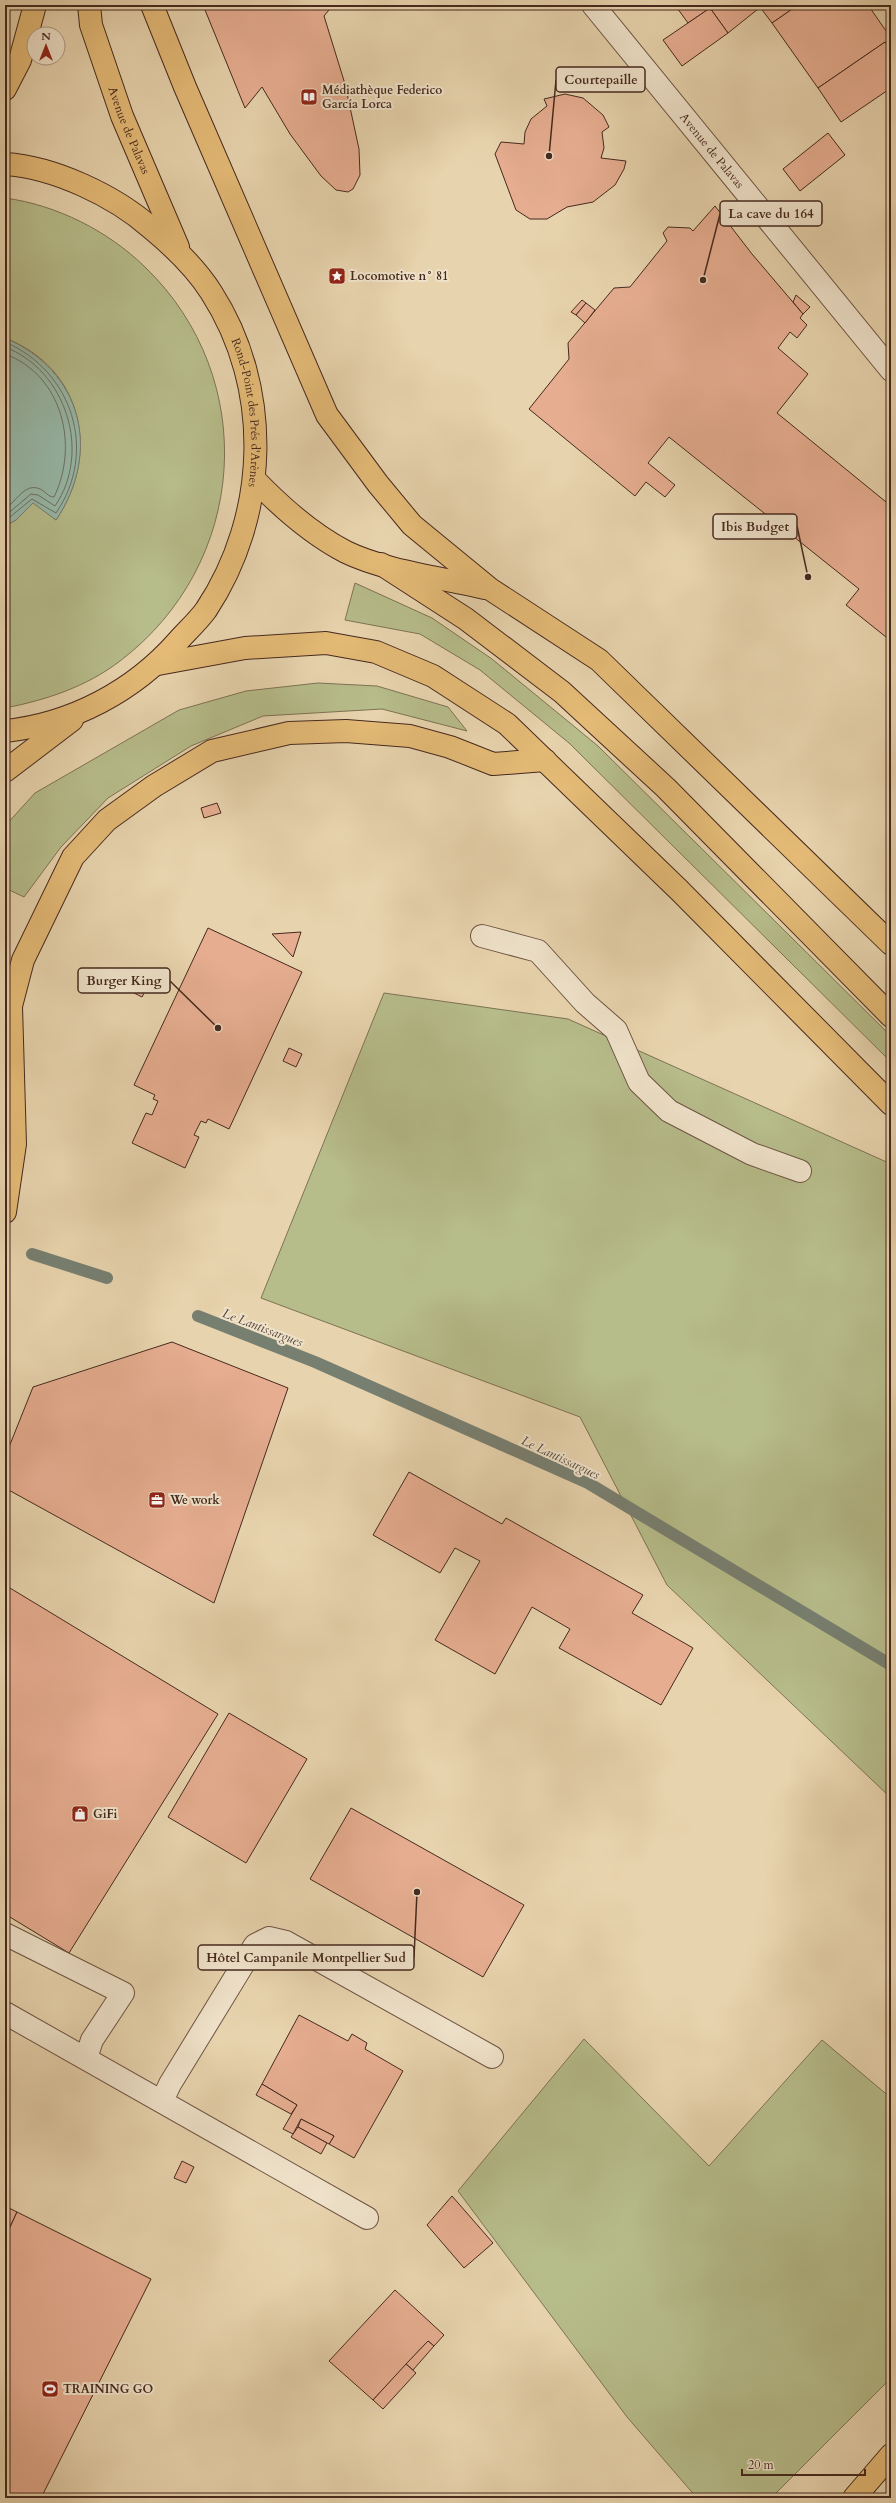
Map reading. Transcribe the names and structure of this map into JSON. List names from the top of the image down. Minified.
{"streets":{"main road":["Avenue de Palavas","Rond-Point des Prés d'Arènes"]},"crossings":[["Avenue de Palavas","Rond-Point des Prés d'Arènes"]],"water":["Le Lantissargues"],"places":{"library":["Médiathèque Federico García Lorca"],"other":["Courtepaille","La cave du 164","Ibis Budget","Burger King","Hôtel Campanile Montpellier Sud"],"place":["Locomotive n° 81"],"office":["We work"],"shop":["GiFi"],"sports":["TRAINING GO"]},"scale_bar":"20 m","north":"top"}
